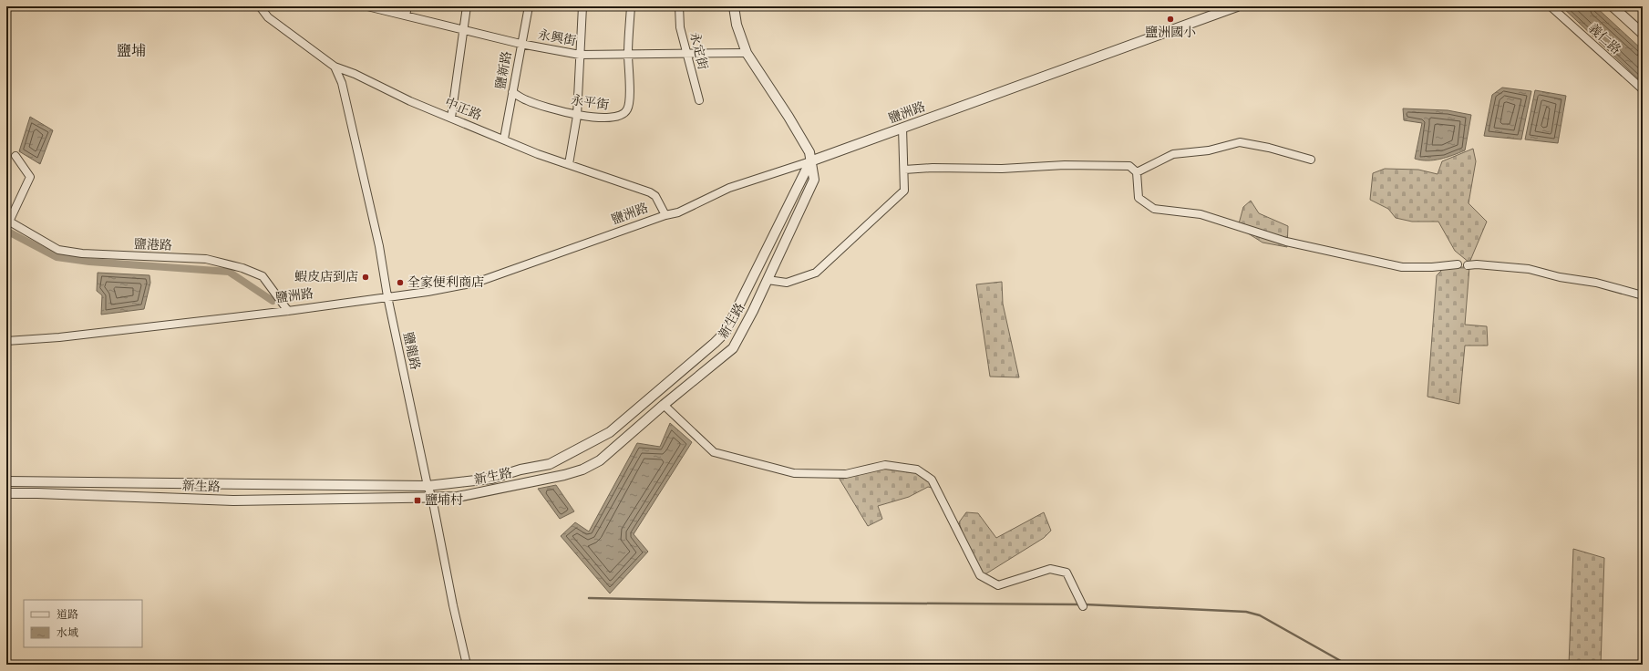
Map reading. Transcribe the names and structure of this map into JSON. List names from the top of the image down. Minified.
{"streets":{"street":["永興街","義仁路","永定街","鹽新路","永平街","中正路","鹽洲路","鹽港路","新生路","鹽龍路"]},"crossings":[["永興街","永定街"],["永興街","鹽新路"],["永興街","永平街"],["永興街","新生路"],["鹽新路","永平街"],["鹽新路","中正路"],["中正路","鹽洲路"],["中正路","鹽龍路"],["鹽洲路","鹽港路"],["鹽洲路","新生路"],["鹽洲路","鹽龍路"],["新生路","鹽龍路"]],"districts":["鹽埔"],"places":{"other":["鹽洲國小","蝦皮店到店","全家便利商店"],"transit":["鹽埔村"]},"legend":["道路","水域"]}
